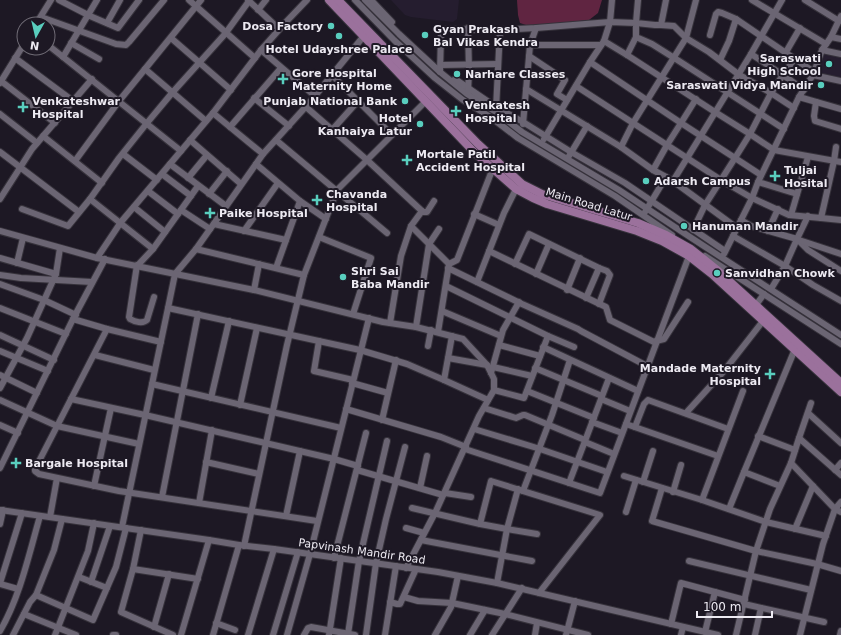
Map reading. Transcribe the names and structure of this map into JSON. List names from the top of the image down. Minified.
{"streets":{"main road":["Main Road Latur"],"street":["Papvinash Mandir Road"]},"places":{"other":["Dosa Factory","Gyan Prakash Bal Vikas Kendra","Hotel Udayshree Palace","Saraswati High School","Narhare Classes","Saraswati Vidya Mandir","Punjab National Bank","Hotel Kanhaiya Latur","Adarsh Campus","Hanuman Mandir","Sanvidhan Chowk","Shri Sai Baba Mandir"],"health":["Gore Hospital Maternity Home","Venkateshwar Hospital","Venkatesh Hospital","Mortale Patil Accident Hospital","Tuljai Hosital","Chavanda Hospital","Paike Hospital","Mandade Maternity Hospital","Bargale Hospital"]},"scale_bar":"100 m","north":"bottom"}
